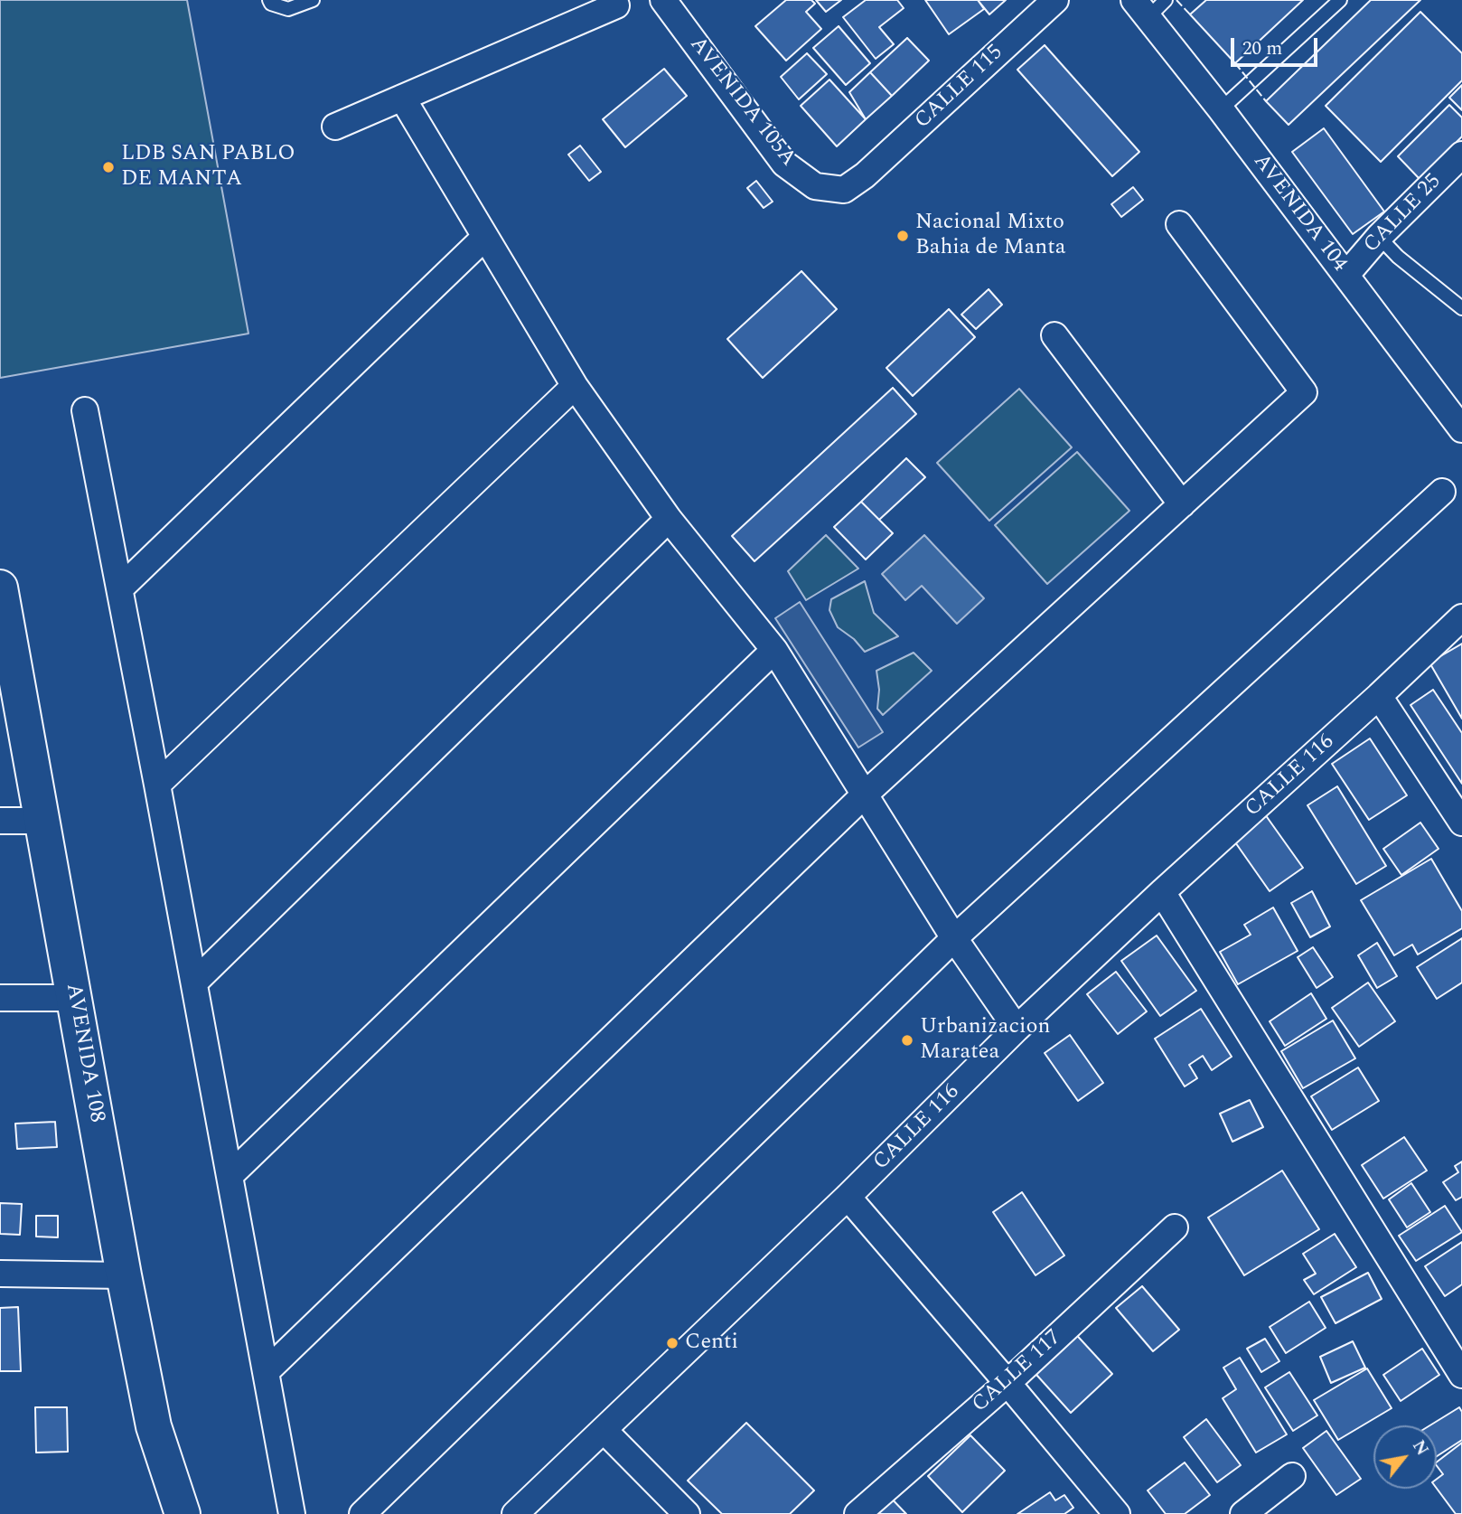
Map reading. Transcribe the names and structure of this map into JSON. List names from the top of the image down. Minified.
{"streets":{"street":["CALLE 115","AVENIDA 105A","AVENIDA 104","CALLE 25","CALLE 116","AVENIDA 108","CALLE 117"]},"crossings":[["CALLE 115","AVENIDA 105A"],["AVENIDA 104","CALLE 25"]],"places":["LDB SAN PABLO DE MANTA","Nacional Mixto Bahia de Manta","Urbanizacion Maratea","Centi"],"scale_bar":"20 m","north":"top right"}
